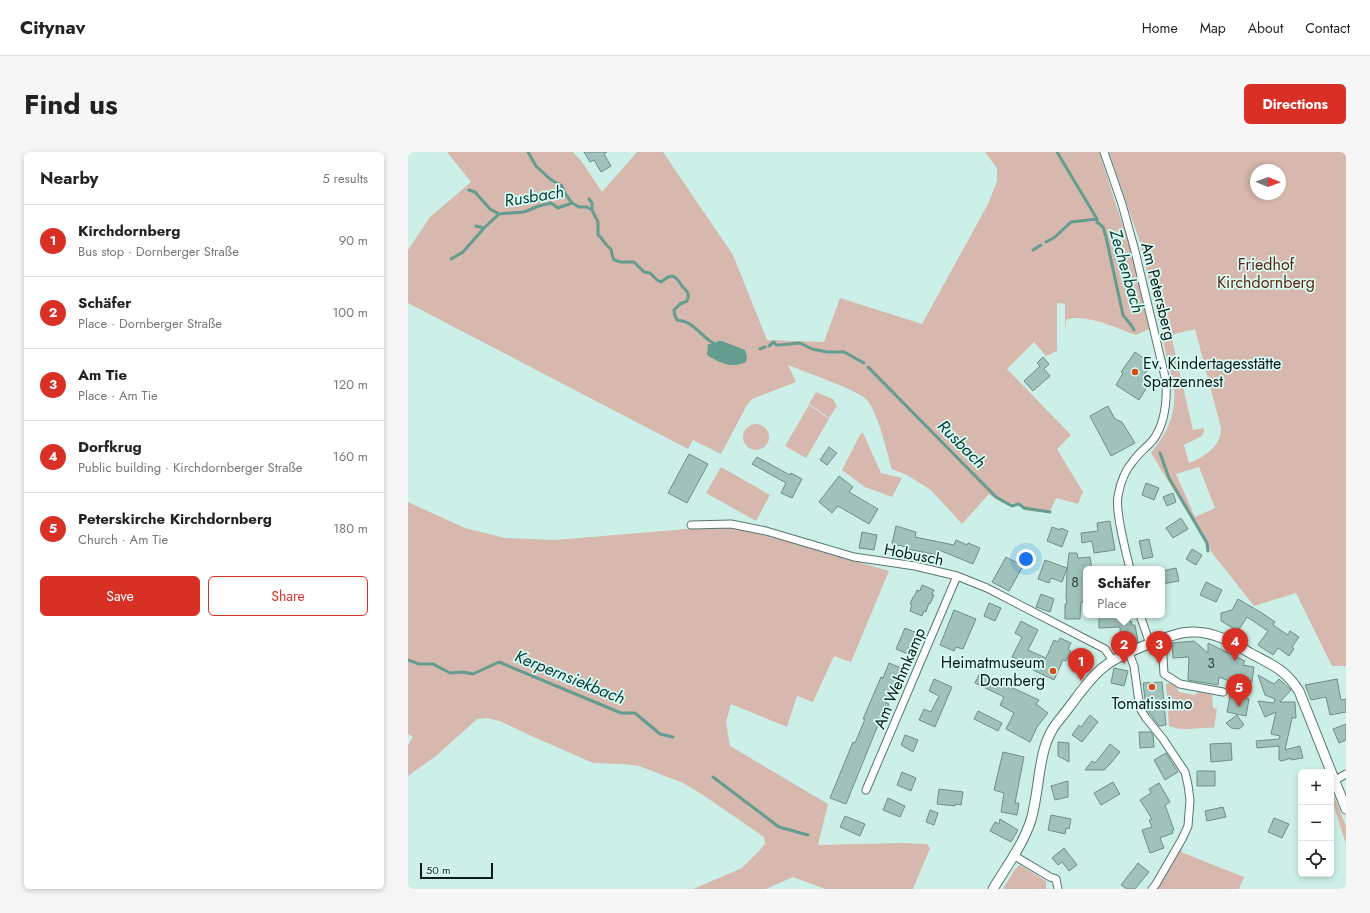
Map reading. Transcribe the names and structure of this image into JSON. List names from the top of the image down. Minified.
{"streets":{"street":["Am Petersberg","Hobusch","Am Wehmkamp"]},"crossings":[["Hobusch","Am Wehmkamp"]],"water":["Rusbach","Zechenbach","Kerpernsiekbach"],"parks":["Friedhof Kirchdornberg"],"places":["Ev. Kindertagesstätte Spatzennest","Heimatmuseum Dornberg","Tomatissimo"],"house_numbers":["8","3"],"scale_bar":"50 m","north":"right","page":{"header":"Citynav","nav":["Home","Map","About","Contact"],"title":"Find us","buttons":["Directions",["Save","Share"]],"heading":["Nearby","5 results"],"list":[{"mark":"1","name":"Kirchdornberg","note":"Bus stop · Dornberger Straße","value":"90 m"},{"mark":"2","name":"Schäfer","note":"Place · Dornberger Straße","value":"100 m"},{"mark":"3","name":"Am Tie","note":"Place · Am Tie","value":"120 m"},{"mark":"4","name":"Dorfkrug","note":"Public building · Kirchdornberger Straße","value":"160 m"},{"mark":"5","name":"Peterskirche Kirchdornberg","note":"Church · Am Tie","value":"180 m"}],"popup":["Schäfer","Place"],"pins":["4","2","3","1","5"],"map_buttons":["+","−"],"scale":"50 m"}}
